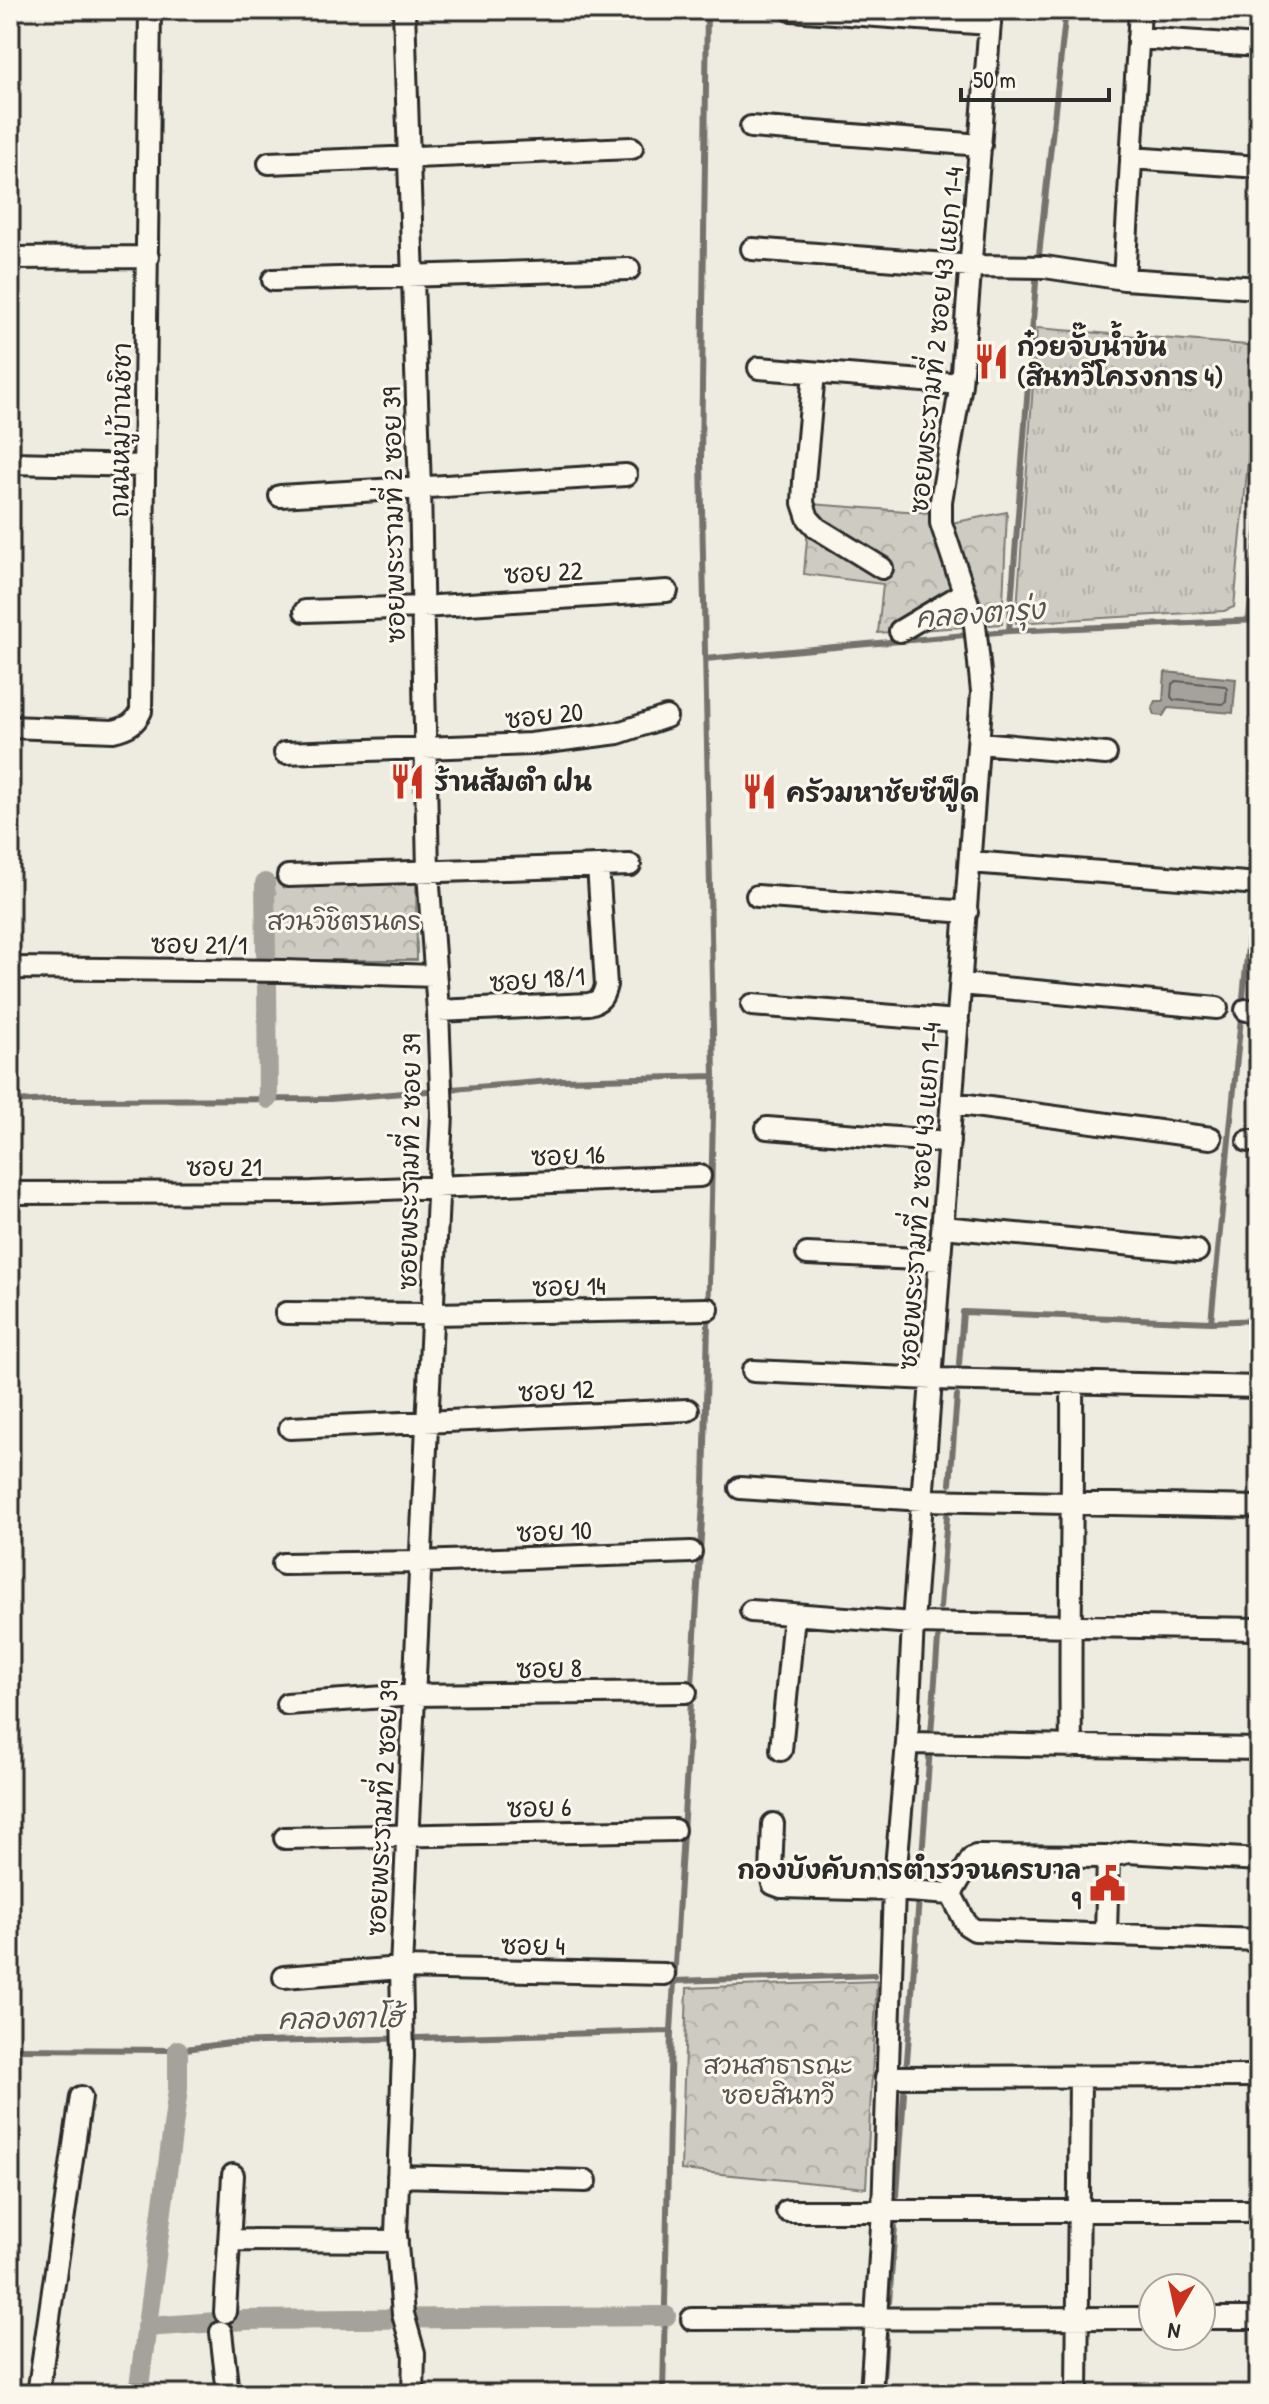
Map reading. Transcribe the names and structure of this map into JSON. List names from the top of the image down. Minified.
{"streets":{"street":["ซอยพระรามที่ 2 ซอย 43 แยก 1-4","ถนนหมู่บ้านชิชา","ซอยพระรามที่ 2 ซอย 39","ซอย 22","ซอย 20","ซอย 21/1","ซอย 18/1","ซอย 16","ซอย 21","ซอย 14","ซอย 12","ซอย 10","ซอย 8","ซอย 6","ซอย 4"]},"crossings":[["ซอยพระรามที่ 2 ซอย 39","ซอย 22"],["ซอยพระรามที่ 2 ซอย 39","ซอย 20"],["ซอยพระรามที่ 2 ซอย 39","ซอย 21/1"],["ซอยพระรามที่ 2 ซอย 39","ซอย 18/1"],["ซอยพระรามที่ 2 ซอย 39","ซอย 16"],["ซอยพระรามที่ 2 ซอย 39","ซอย 21"],["ซอยพระรามที่ 2 ซอย 39","ซอย 14"],["ซอยพระรามที่ 2 ซอย 39","ซอย 12"],["ซอยพระรามที่ 2 ซอย 39","ซอย 10"],["ซอยพระรามที่ 2 ซอย 39","ซอย 8"],["ซอยพระรามที่ 2 ซอย 39","ซอย 6"],["ซอยพระรามที่ 2 ซอย 39","ซอย 4"],["ซอย 16","ซอย 21"]],"water":["คลองตารุ่ง","คลองตาโฮ้"],"parks":["สวนวิชิตรนคร","สวนสาธารณะ ซอยสินทวี"],"places":{"restaurant":["ก๋วยจั๊บน้ำข้น (สินทวีโครงการ 4)","ร้านสัมตำ ฝน","ครัวมหาชัยซีฟู็ด"],"public building":["กองบังคับการตำรวจนครบาล 9"]},"scale_bar":"50 m","north":"bottom"}
